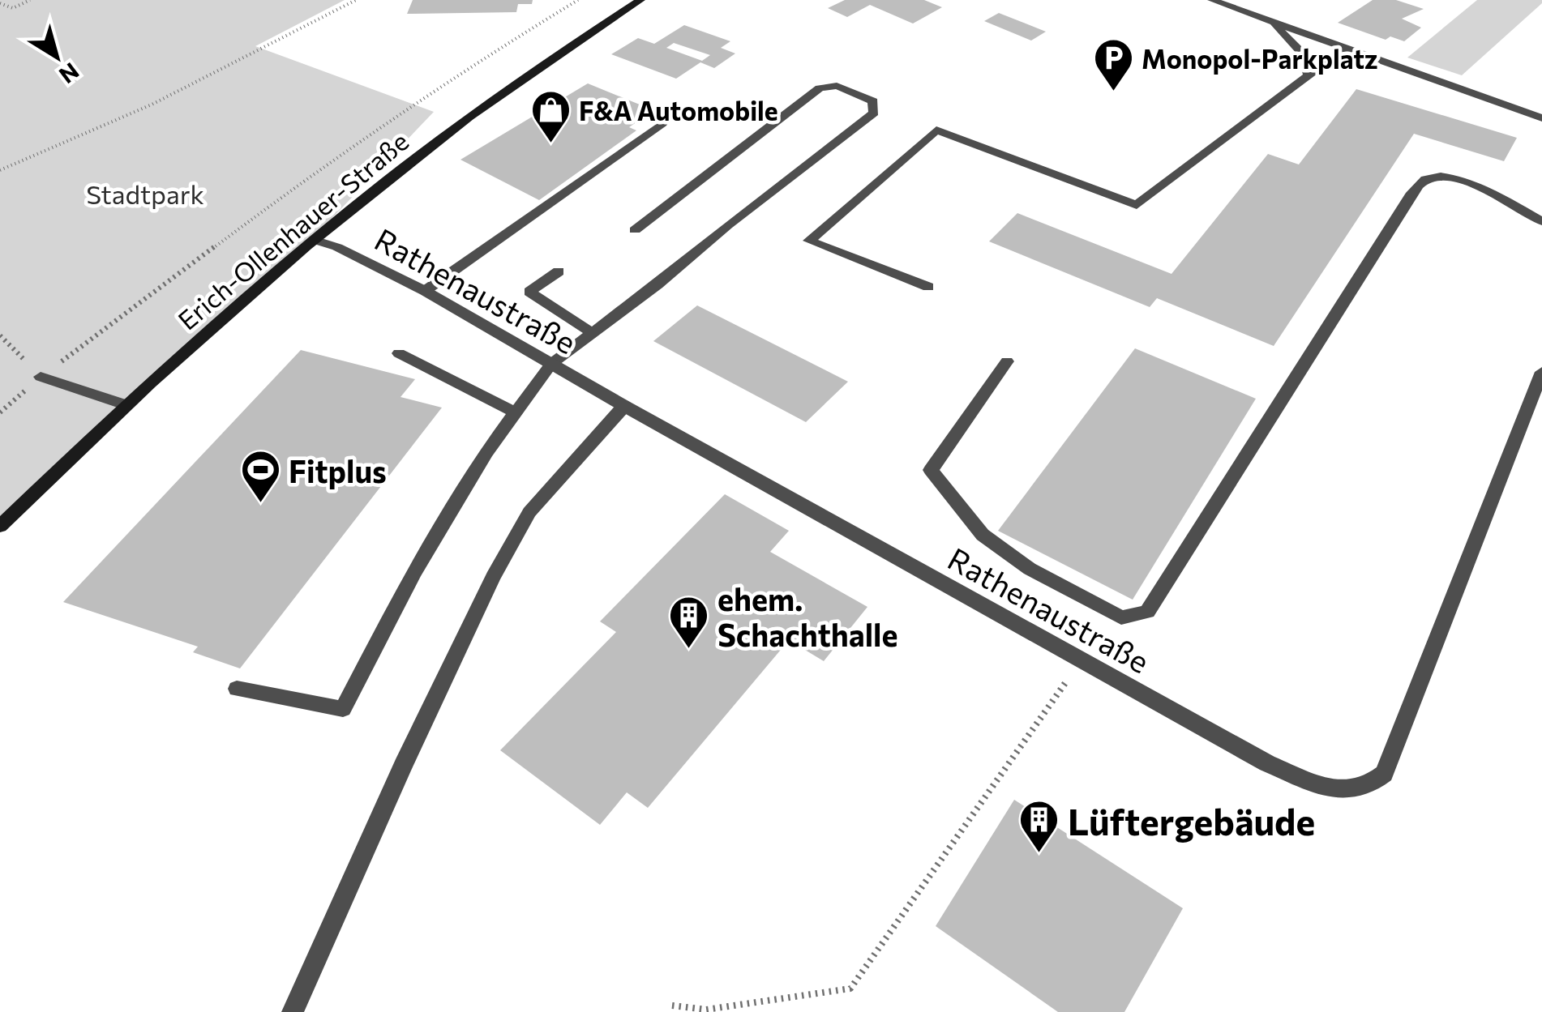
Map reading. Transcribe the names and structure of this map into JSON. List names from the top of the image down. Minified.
{"streets":{"street":["Erich-Ollenhauer-Straße","Rathenaustraße"]},"crossings":[["Erich-Ollenhauer-Straße","Rathenaustraße"]],"parks":["Stadtpark"],"places":{"parking":["Monopol-Parkplatz"],"shop":["F&A Automobile"],"sports":["Fitplus"],"building":["ehem. Schachthalle","Lüftergebäude"]},"north":"bottom right"}
